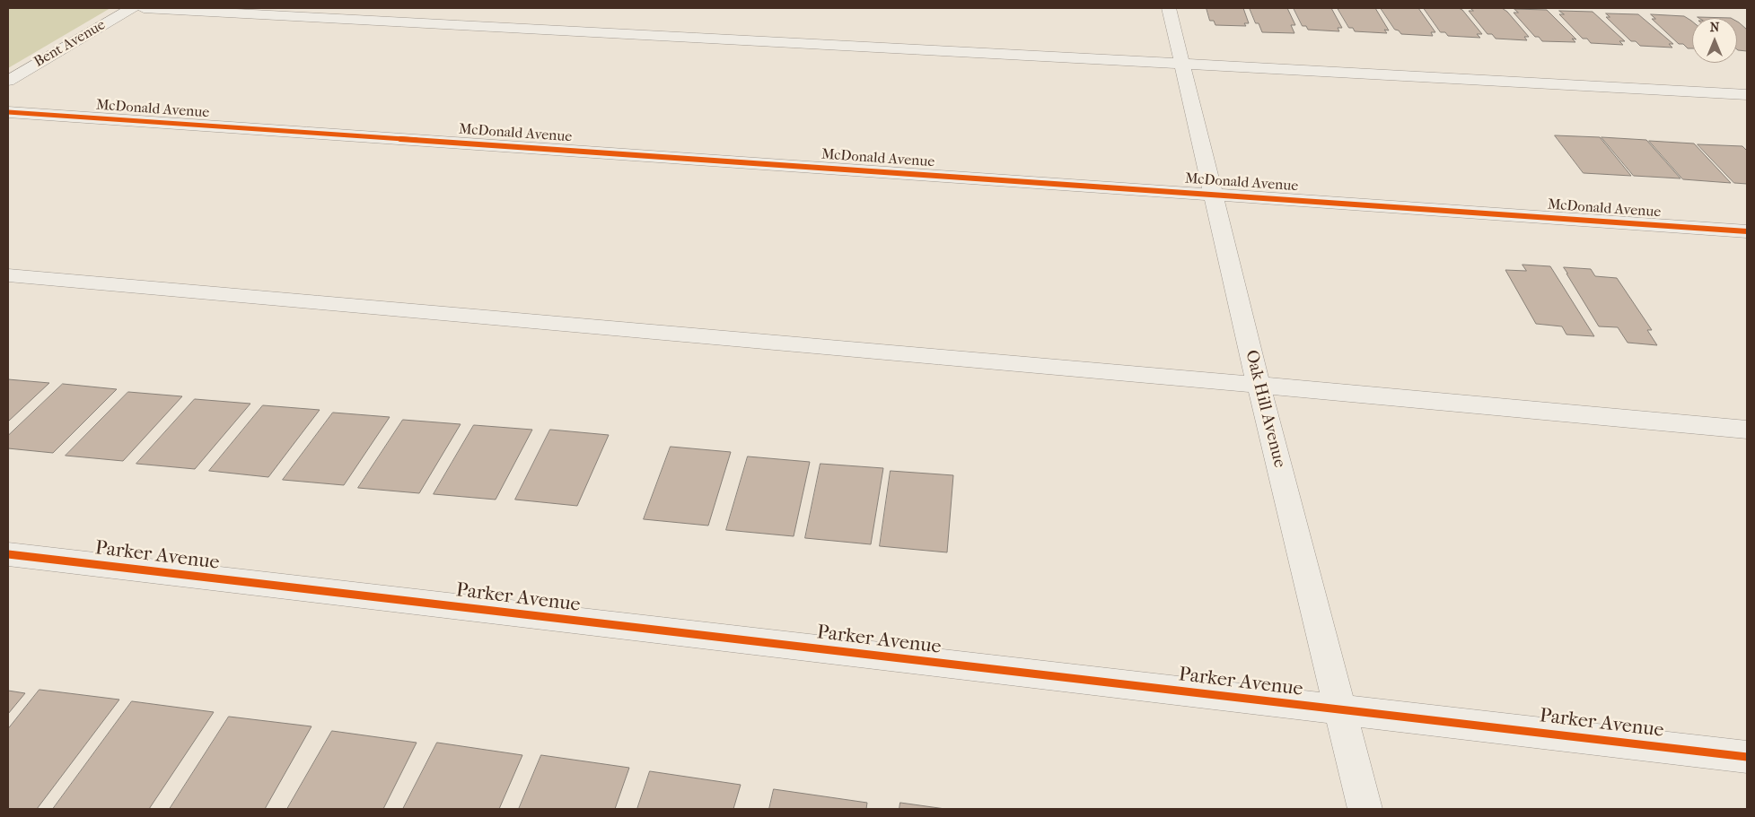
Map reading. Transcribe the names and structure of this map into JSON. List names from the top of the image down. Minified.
{"streets":{"street":["Bent Avenue","McDonald Avenue","Oak Hill Avenue","Parker Avenue"]},"crossings":[["McDonald Avenue","Oak Hill Avenue"],["Oak Hill Avenue","Parker Avenue"]],"north":"top"}
